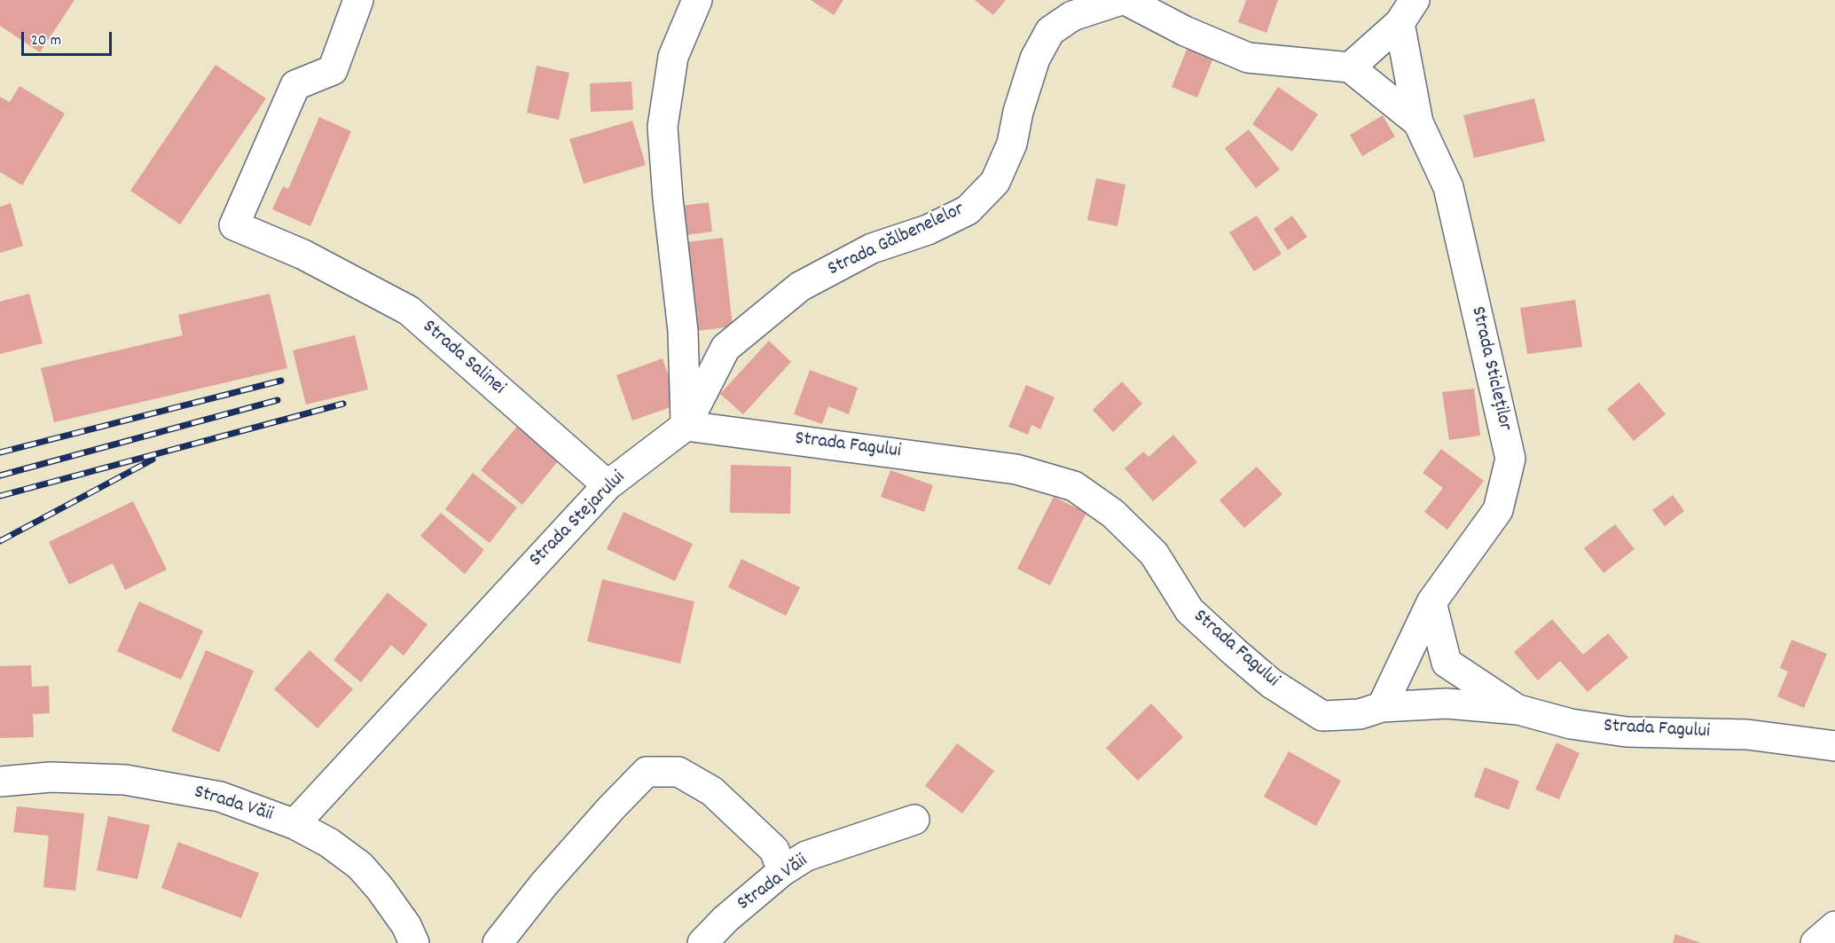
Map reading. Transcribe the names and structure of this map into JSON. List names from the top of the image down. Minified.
{"streets":{"street":["Strada Gălbenelelor","Strada Salinei","Strada Sticleților","Strada Fagului","Strada Stejarului","Strada Văii"]},"crossings":[["Strada Gălbenelelor","Strada Fagului"],["Strada Gălbenelelor","Strada Stejarului"],["Strada Salinei","Strada Stejarului"],["Strada Sticleților","Strada Fagului"],["Strada Fagului","Strada Stejarului"],["Strada Stejarului","Strada Văii"]],"scale_bar":"20 m"}
